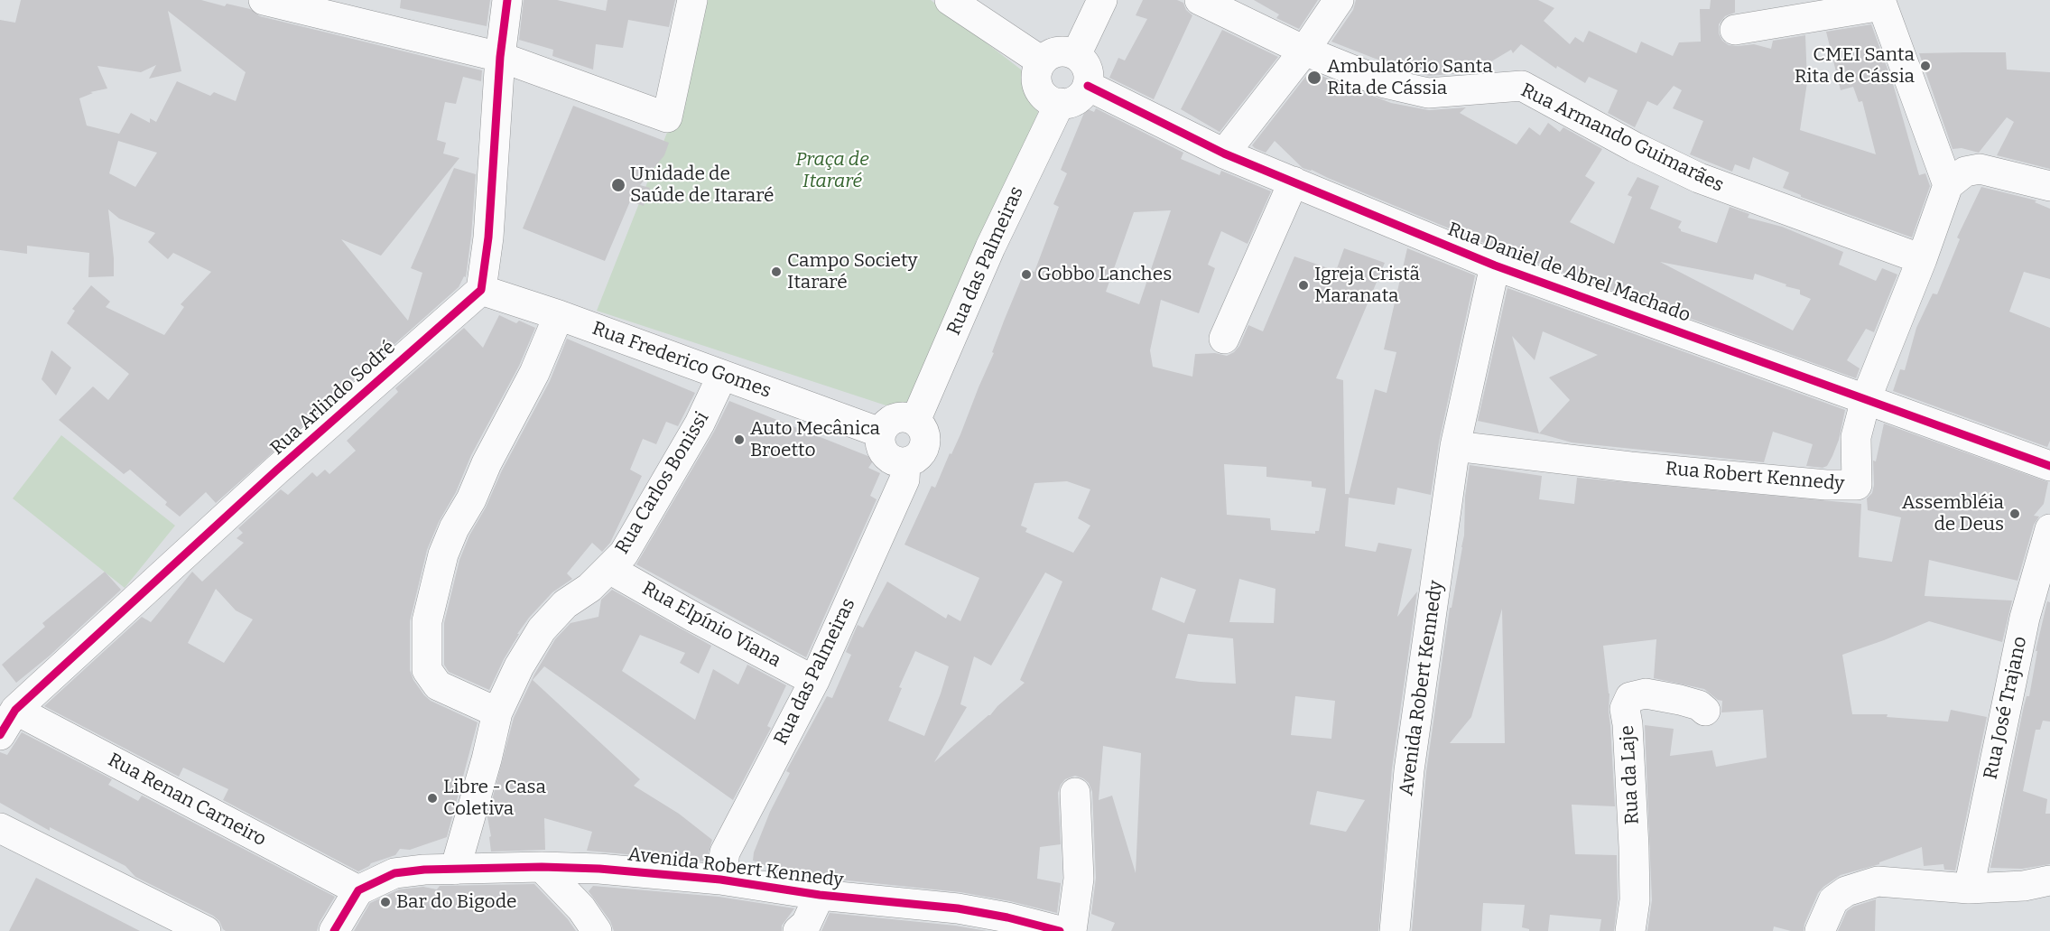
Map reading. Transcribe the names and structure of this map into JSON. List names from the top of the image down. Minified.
{"streets":{"street":["Rua Armando Guimarães","Rua das Palmeiras","Rua Daniel de Abrel Machado","Rua Frederico Gomes","Rua Arlindo Sodré","Rua Robert Kennedy","Rua Carlos Bonissi","Rua Elpínio Viana","Avenida Robert Kennedy","Rua José Trajano","Rua da Laje","Rua Renan Carneiro"]},"crossings":[["Rua Armando Guimarães","Rua Robert Kennedy"],["Rua das Palmeiras","Rua Daniel de Abrel Machado"],["Rua das Palmeiras","Rua Frederico Gomes"],["Rua das Palmeiras","Rua Elpínio Viana"],["Rua das Palmeiras","Avenida Robert Kennedy"],["Rua Daniel de Abrel Machado","Rua Robert Kennedy"],["Rua Daniel de Abrel Machado","Avenida Robert Kennedy"],["Rua Frederico Gomes","Rua Arlindo Sodré"],["Rua Frederico Gomes","Rua Carlos Bonissi"],["Rua Arlindo Sodré","Rua Renan Carneiro"],["Rua Robert Kennedy","Avenida Robert Kennedy"],["Rua Carlos Bonissi","Rua Elpínio Viana"],["Rua Carlos Bonissi","Avenida Robert Kennedy"],["Avenida Robert Kennedy","Rua Renan Carneiro"]],"parks":["Praça de Itararé"],"places":["CMEI Santa Rita de Cássia","Ambulatório Santa Rita de Cássia","Unidade de Saúde de Itararé","Campo Society Itararé","Gobbo Lanches","Igreja Cristã Maranata","Auto Mecânica Broetto","Assembléia de Deus","Libre - Casa Coletiva","Bar do Bigode"]}
